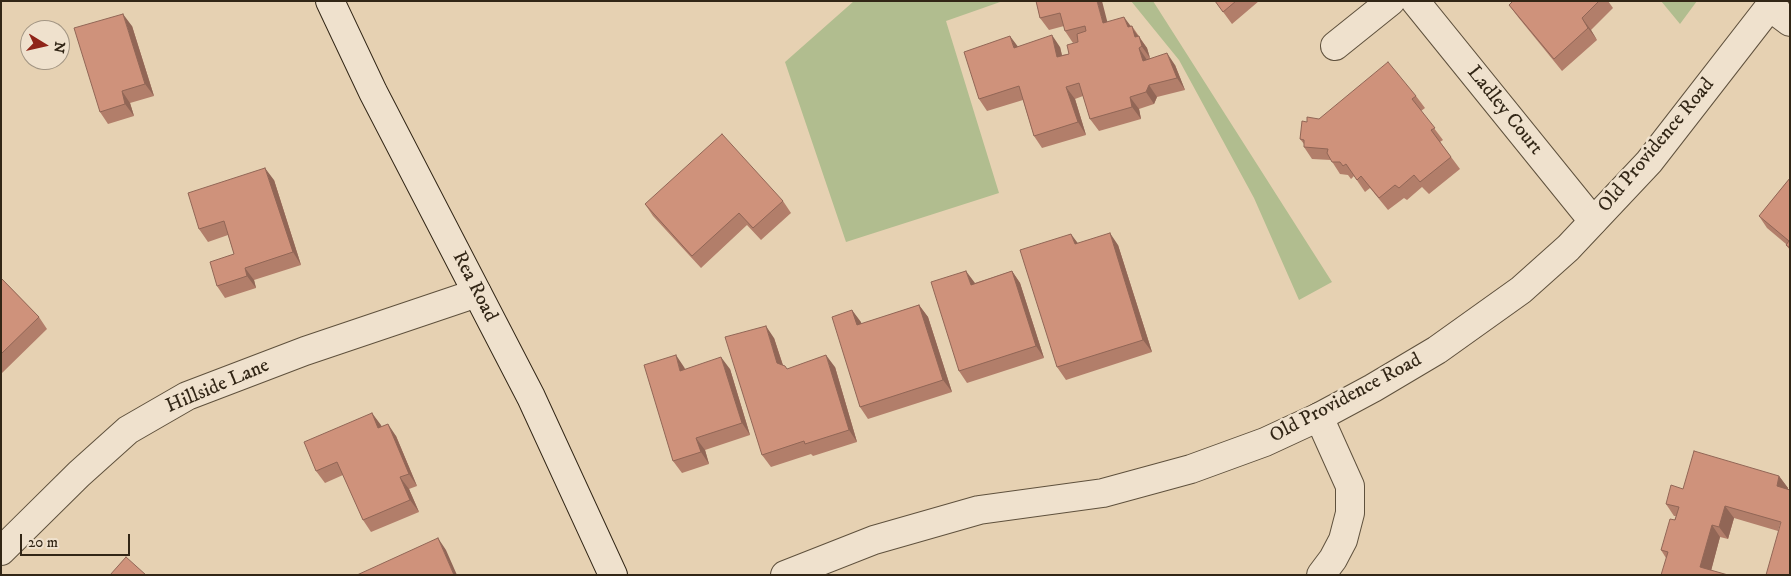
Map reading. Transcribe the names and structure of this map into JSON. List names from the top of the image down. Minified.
{"streets":{"street":["Ladley Court","Old Providence Road","Rea Road","Hillside Lane"]},"crossings":[["Ladley Court","Old Providence Road"],["Rea Road","Hillside Lane"]],"scale_bar":"20 m","north":"right"}
